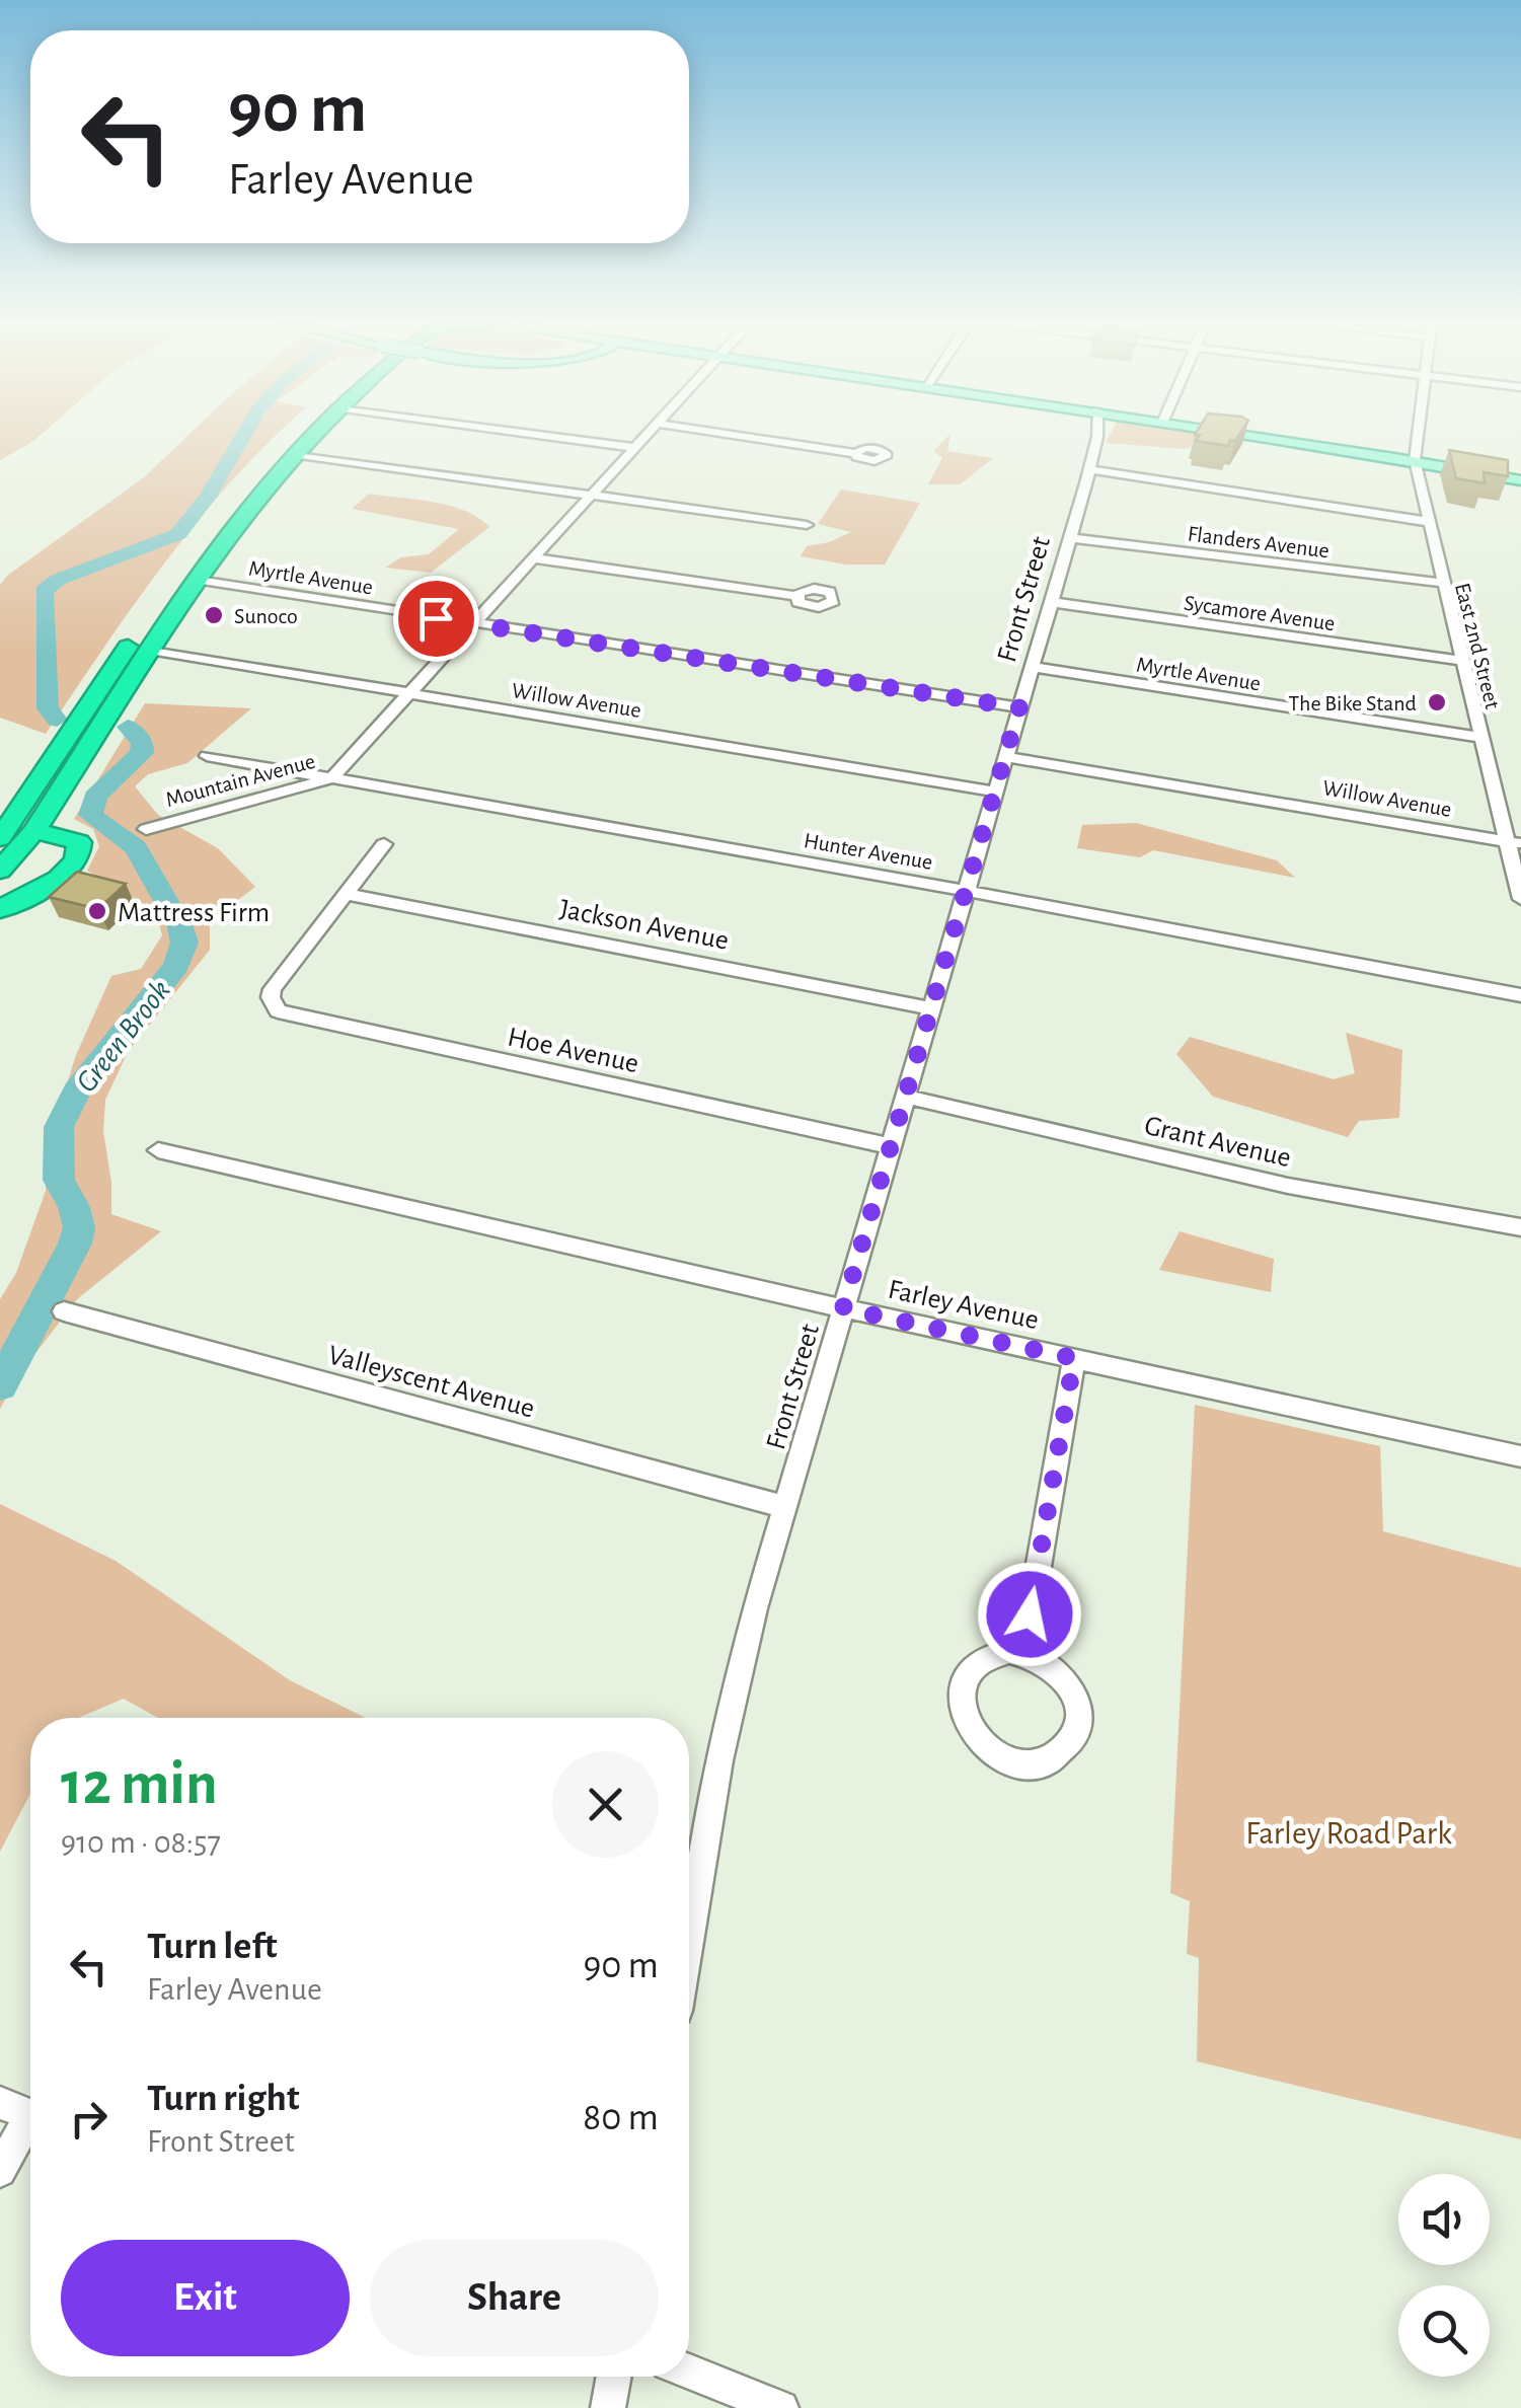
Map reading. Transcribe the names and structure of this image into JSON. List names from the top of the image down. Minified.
{"streets":{"street":["Flanders Avenue","Myrtle Avenue","Front Street","Sycamore Avenue","East 2nd Street","Willow Avenue","Mountain Avenue","Hunter Avenue","Jackson Avenue","Hoe Avenue","Grant Avenue","Farley Avenue","Valleyscent Avenue"]},"crossings":[["Flanders Avenue","Front Street"],["Flanders Avenue","East 2nd Street"],["Myrtle Avenue","Front Street"],["Myrtle Avenue","East 2nd Street"],["Myrtle Avenue","Mountain Avenue"],["Front Street","Sycamore Avenue"],["Front Street","Willow Avenue"],["Front Street","Hunter Avenue"],["Front Street","Jackson Avenue"],["Front Street","Hoe Avenue"],["Front Street","Grant Avenue"],["Front Street","Farley Avenue"],["Front Street","Valleyscent Avenue"],["Sycamore Avenue","East 2nd Street"],["East 2nd Street","Willow Avenue"],["Willow Avenue","Mountain Avenue"],["Mountain Avenue","Hunter Avenue"],["Jackson Avenue","Hoe Avenue"]],"water":["Green Brook"],"parks":["Farley Road Park"],"places":["Sunoco","The Bike Stand","Mattress Firm"],"page":{"turn":["90 m","Farley Avenue"],"heading":["12 min","910 m · 08:57"],"list":[{"name":"Turn left","note":"Farley Avenue","value":"90 m"},{"name":"Turn right","note":"Front Street","value":"80 m"}],"buttons":["Exit","Share"]}}
